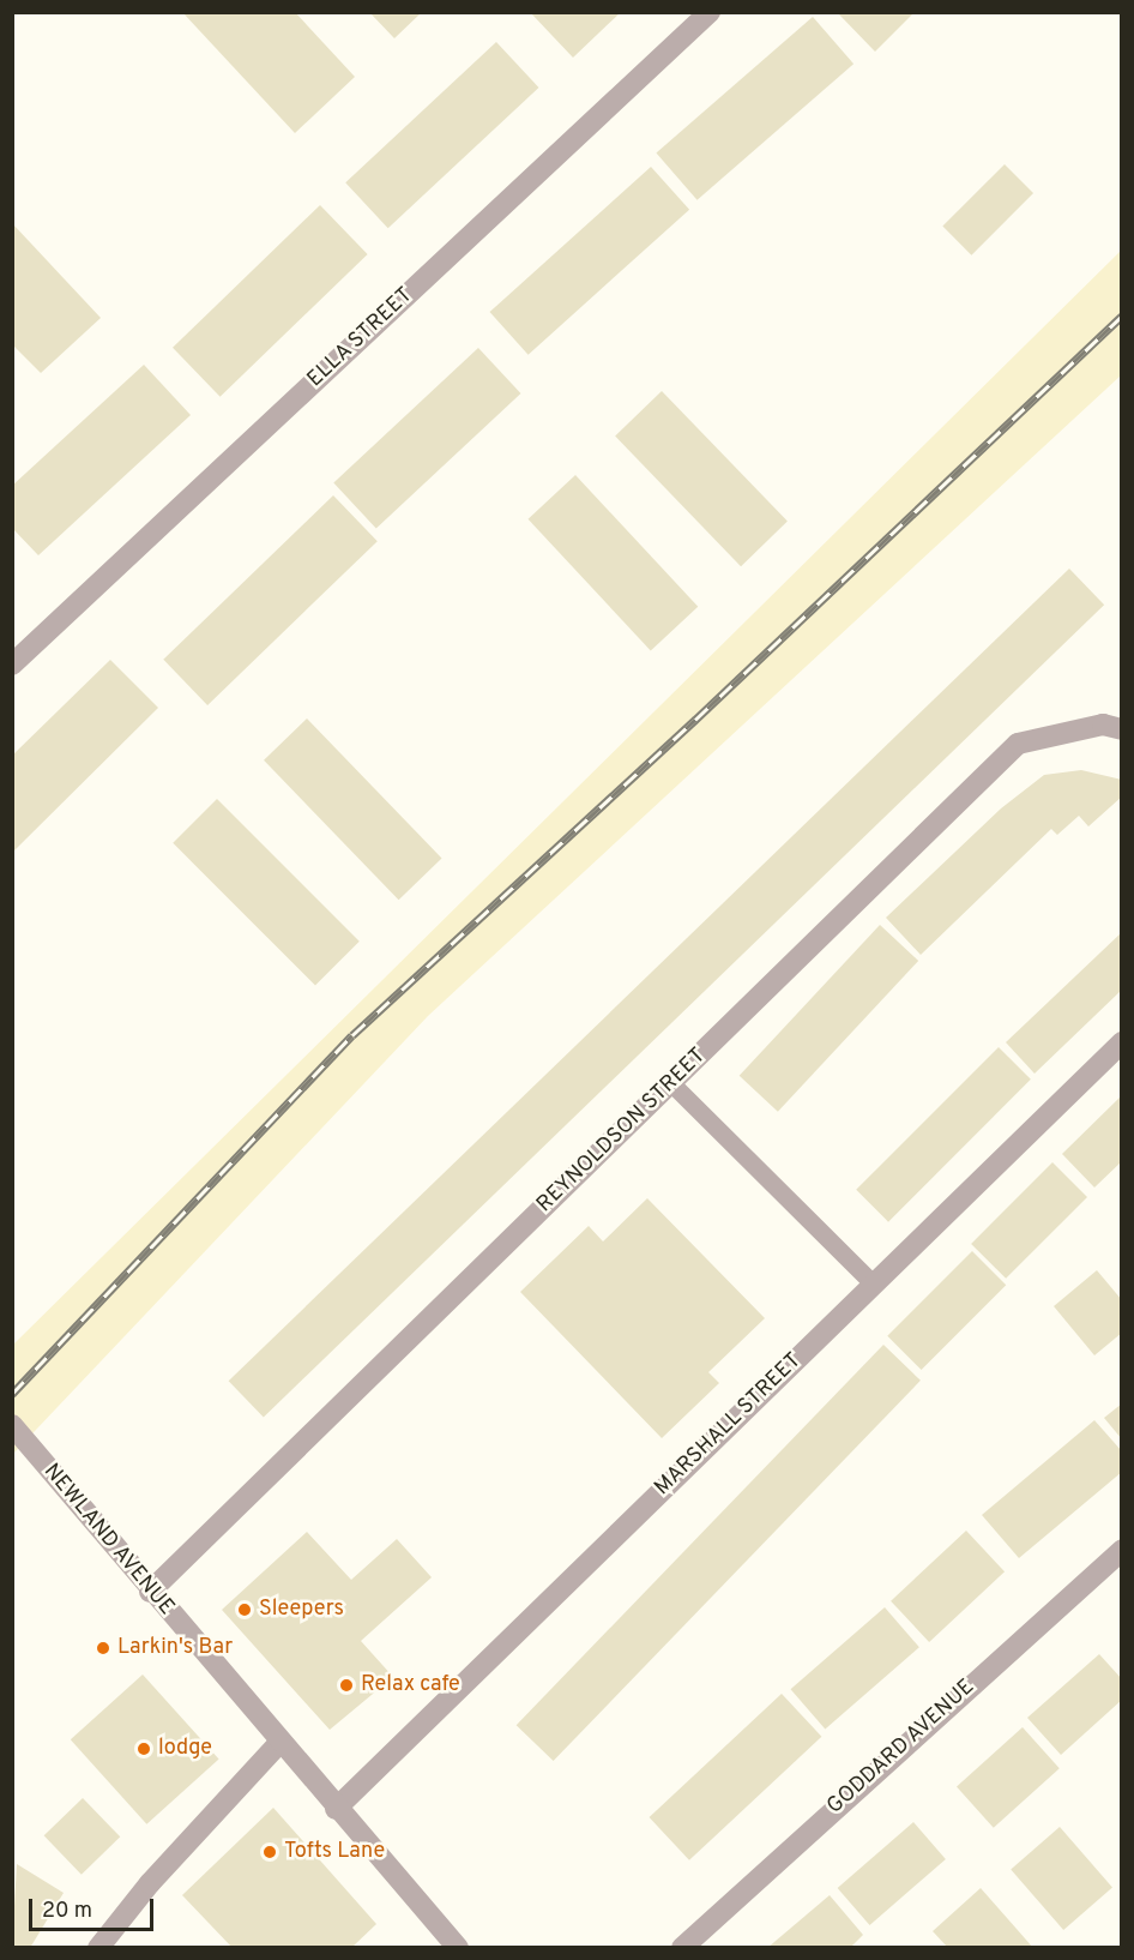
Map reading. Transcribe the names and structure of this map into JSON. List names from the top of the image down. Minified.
{"streets":{"street":["ELLA STREET","REYNOLDSON STREET","MARSHALL STREET","NEWLAND AVENUE","GODDARD AVENUE"]},"crossings":[["REYNOLDSON STREET","NEWLAND AVENUE"],["MARSHALL STREET","NEWLAND AVENUE"]],"places":["Sleepers","Larkin's Bar","Relax cafe","lodge","Tofts Lane"],"scale_bar":"20 m"}
